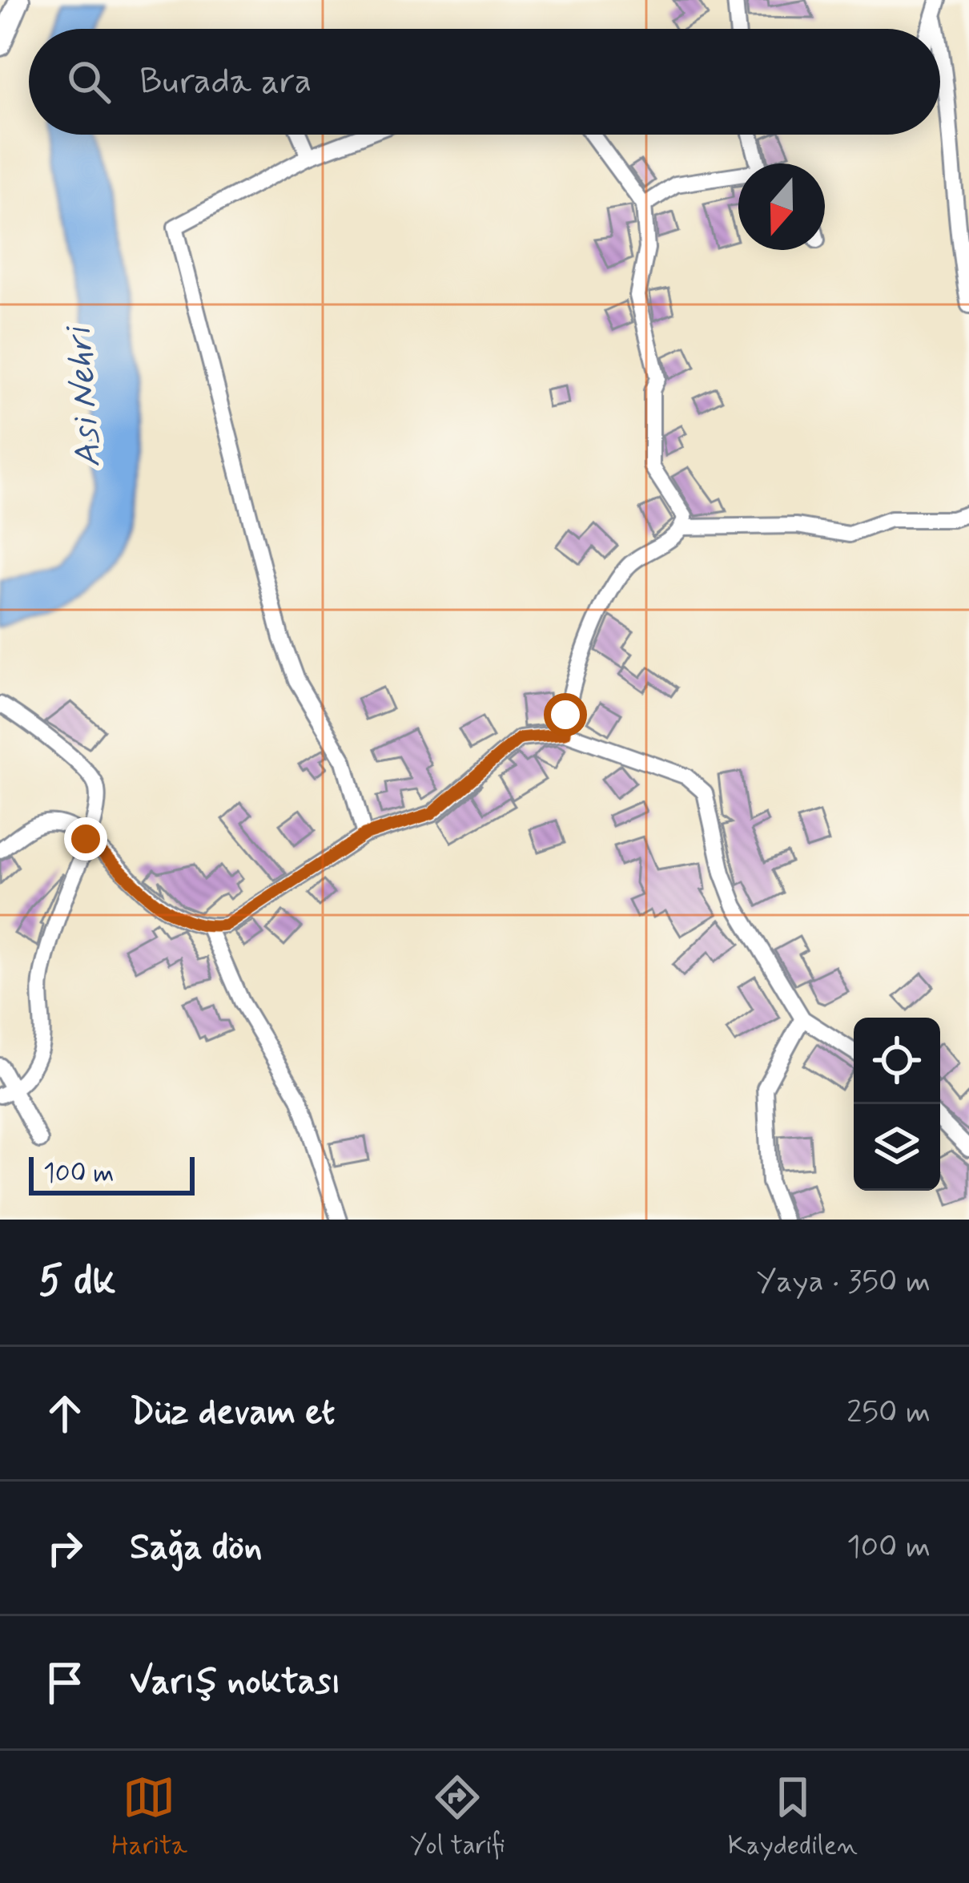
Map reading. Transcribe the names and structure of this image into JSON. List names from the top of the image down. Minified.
{"water":["Asi Nehri"],"scale_bar":"100 m","north":"bottom","page":{"search":"Burada ara","scale":"100 m","heading":["5 dk","Yaya · 350 m"],"list":[["Düz devam et","250 m"],["Sağa dön","100 m"],"Varış noktası"],"nav":["Harita","Yol tarifi","Kaydedilen"]}}
